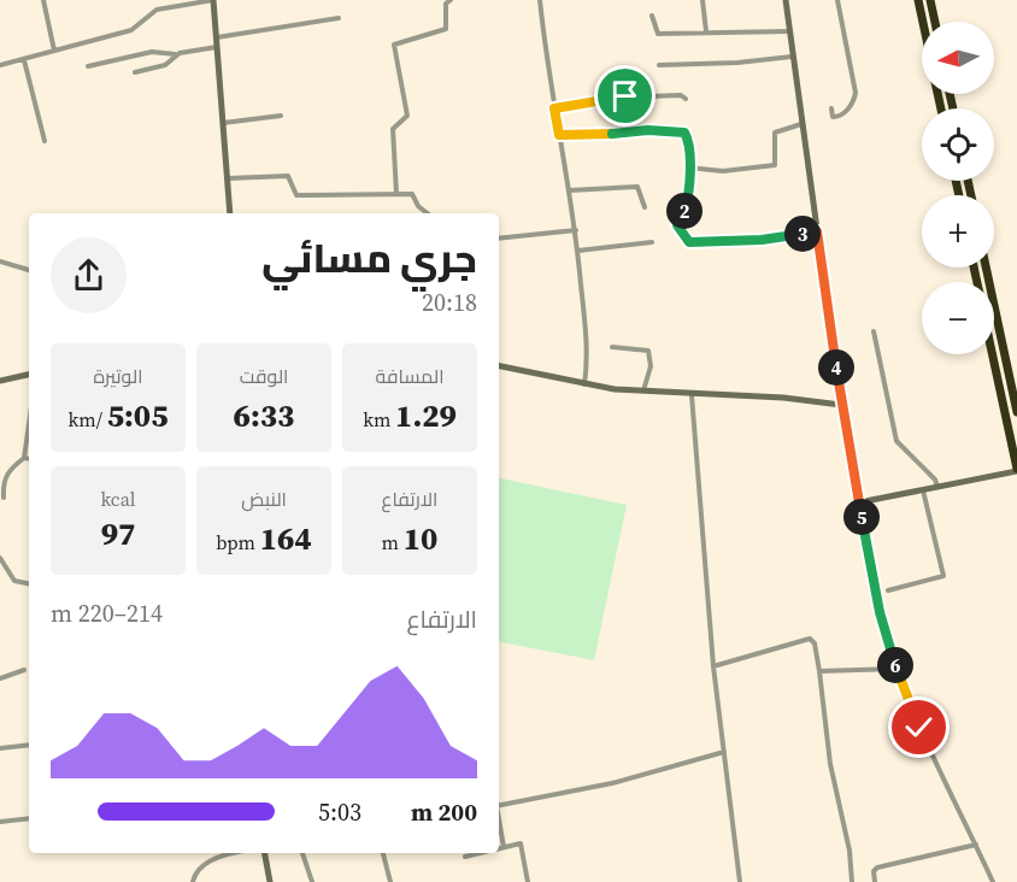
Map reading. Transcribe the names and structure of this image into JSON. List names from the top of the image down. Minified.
{"north":"left","page":{"map_buttons":["+","−"],"pins":["2","3","4","5","6"],"heading":["جري مسائي","20:18"],"stats":[["المسافة","1.29 km"],["الوقت","6:33"],["الوتيرة","5:05 /km"],["الارتفاع","10 m"],["النبض","164 bpm"],["kcal","97"]],"chart":["الارتفاع","214–220 m"],"list":[{"name":"200 m","note":"5:03"}]}}
